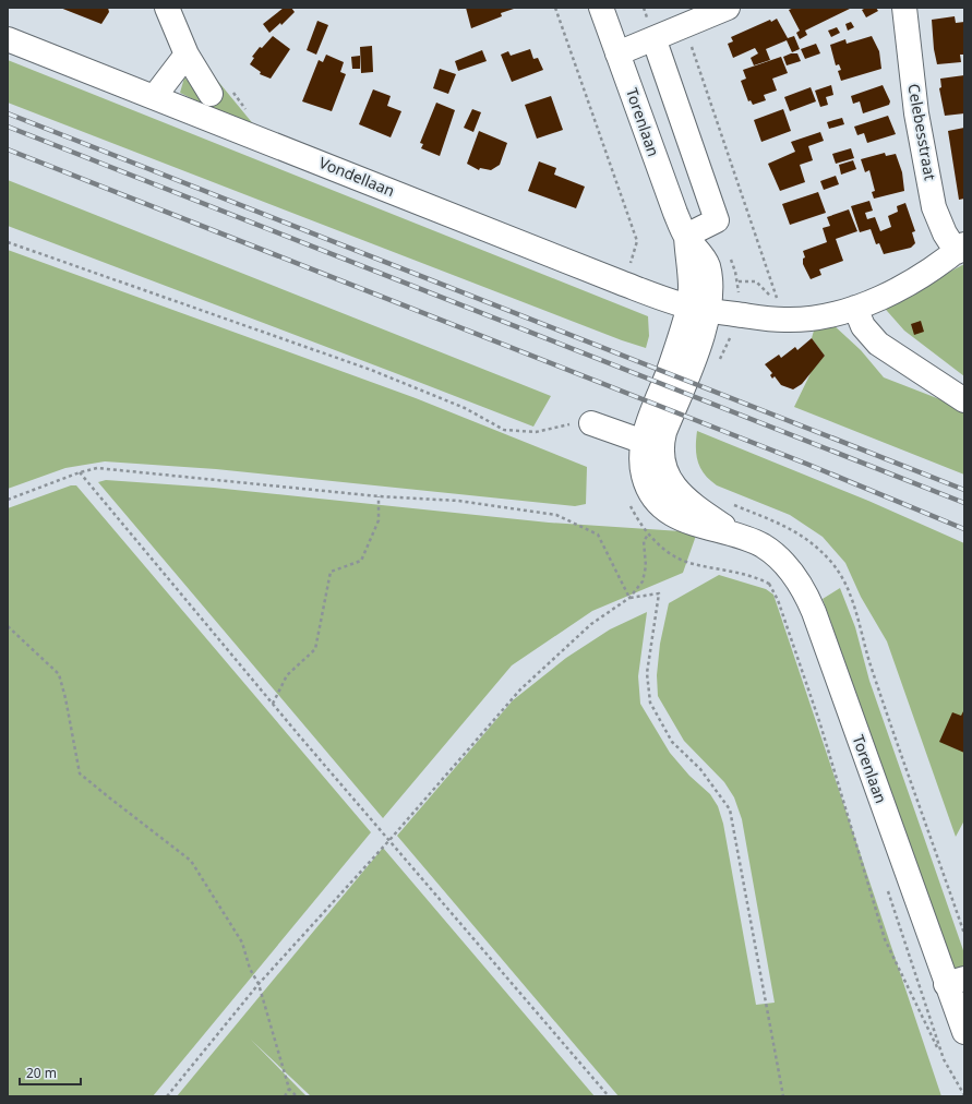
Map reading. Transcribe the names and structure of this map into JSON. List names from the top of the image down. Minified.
{"streets":{"street":["Torenlaan","Celebesstraat","Vondellaan"]},"crossings":[["Torenlaan","Vondellaan"],["Celebesstraat","Vondellaan"]],"scale_bar":"20 m"}
